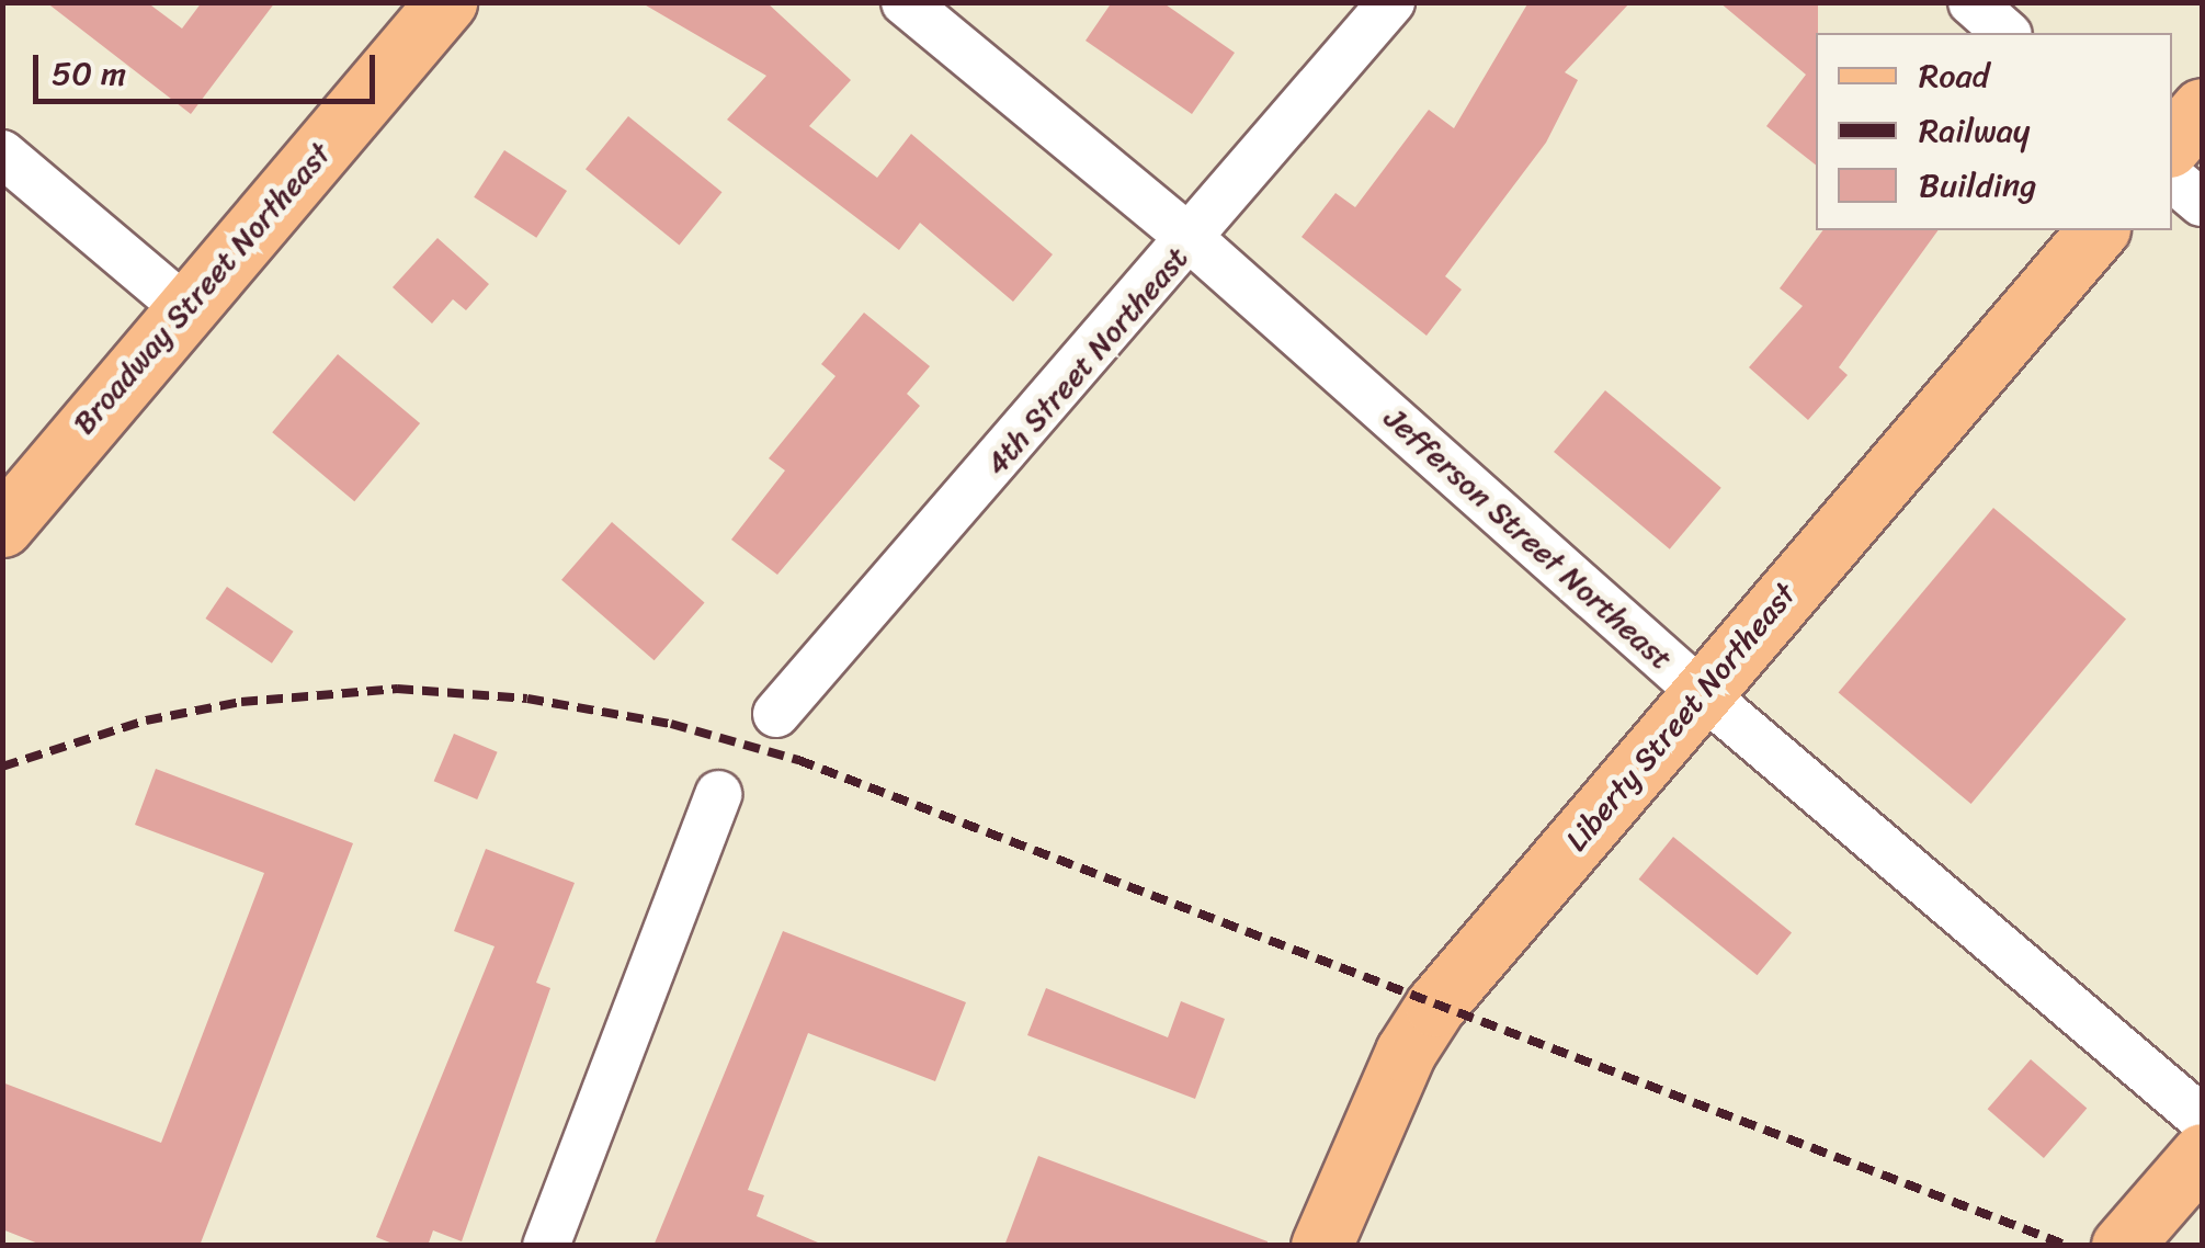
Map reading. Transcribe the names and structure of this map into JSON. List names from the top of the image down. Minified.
{"streets":{"main road":["Broadway Street Northeast","Liberty Street Northeast"],"street":["4th Street Northeast","Jefferson Street Northeast"]},"crossings":[["4th Street Northeast","Jefferson Street Northeast"],["Jefferson Street Northeast","Liberty Street Northeast"]],"legend":["Road","Railway","Building"],"scale_bar":"50 m"}
